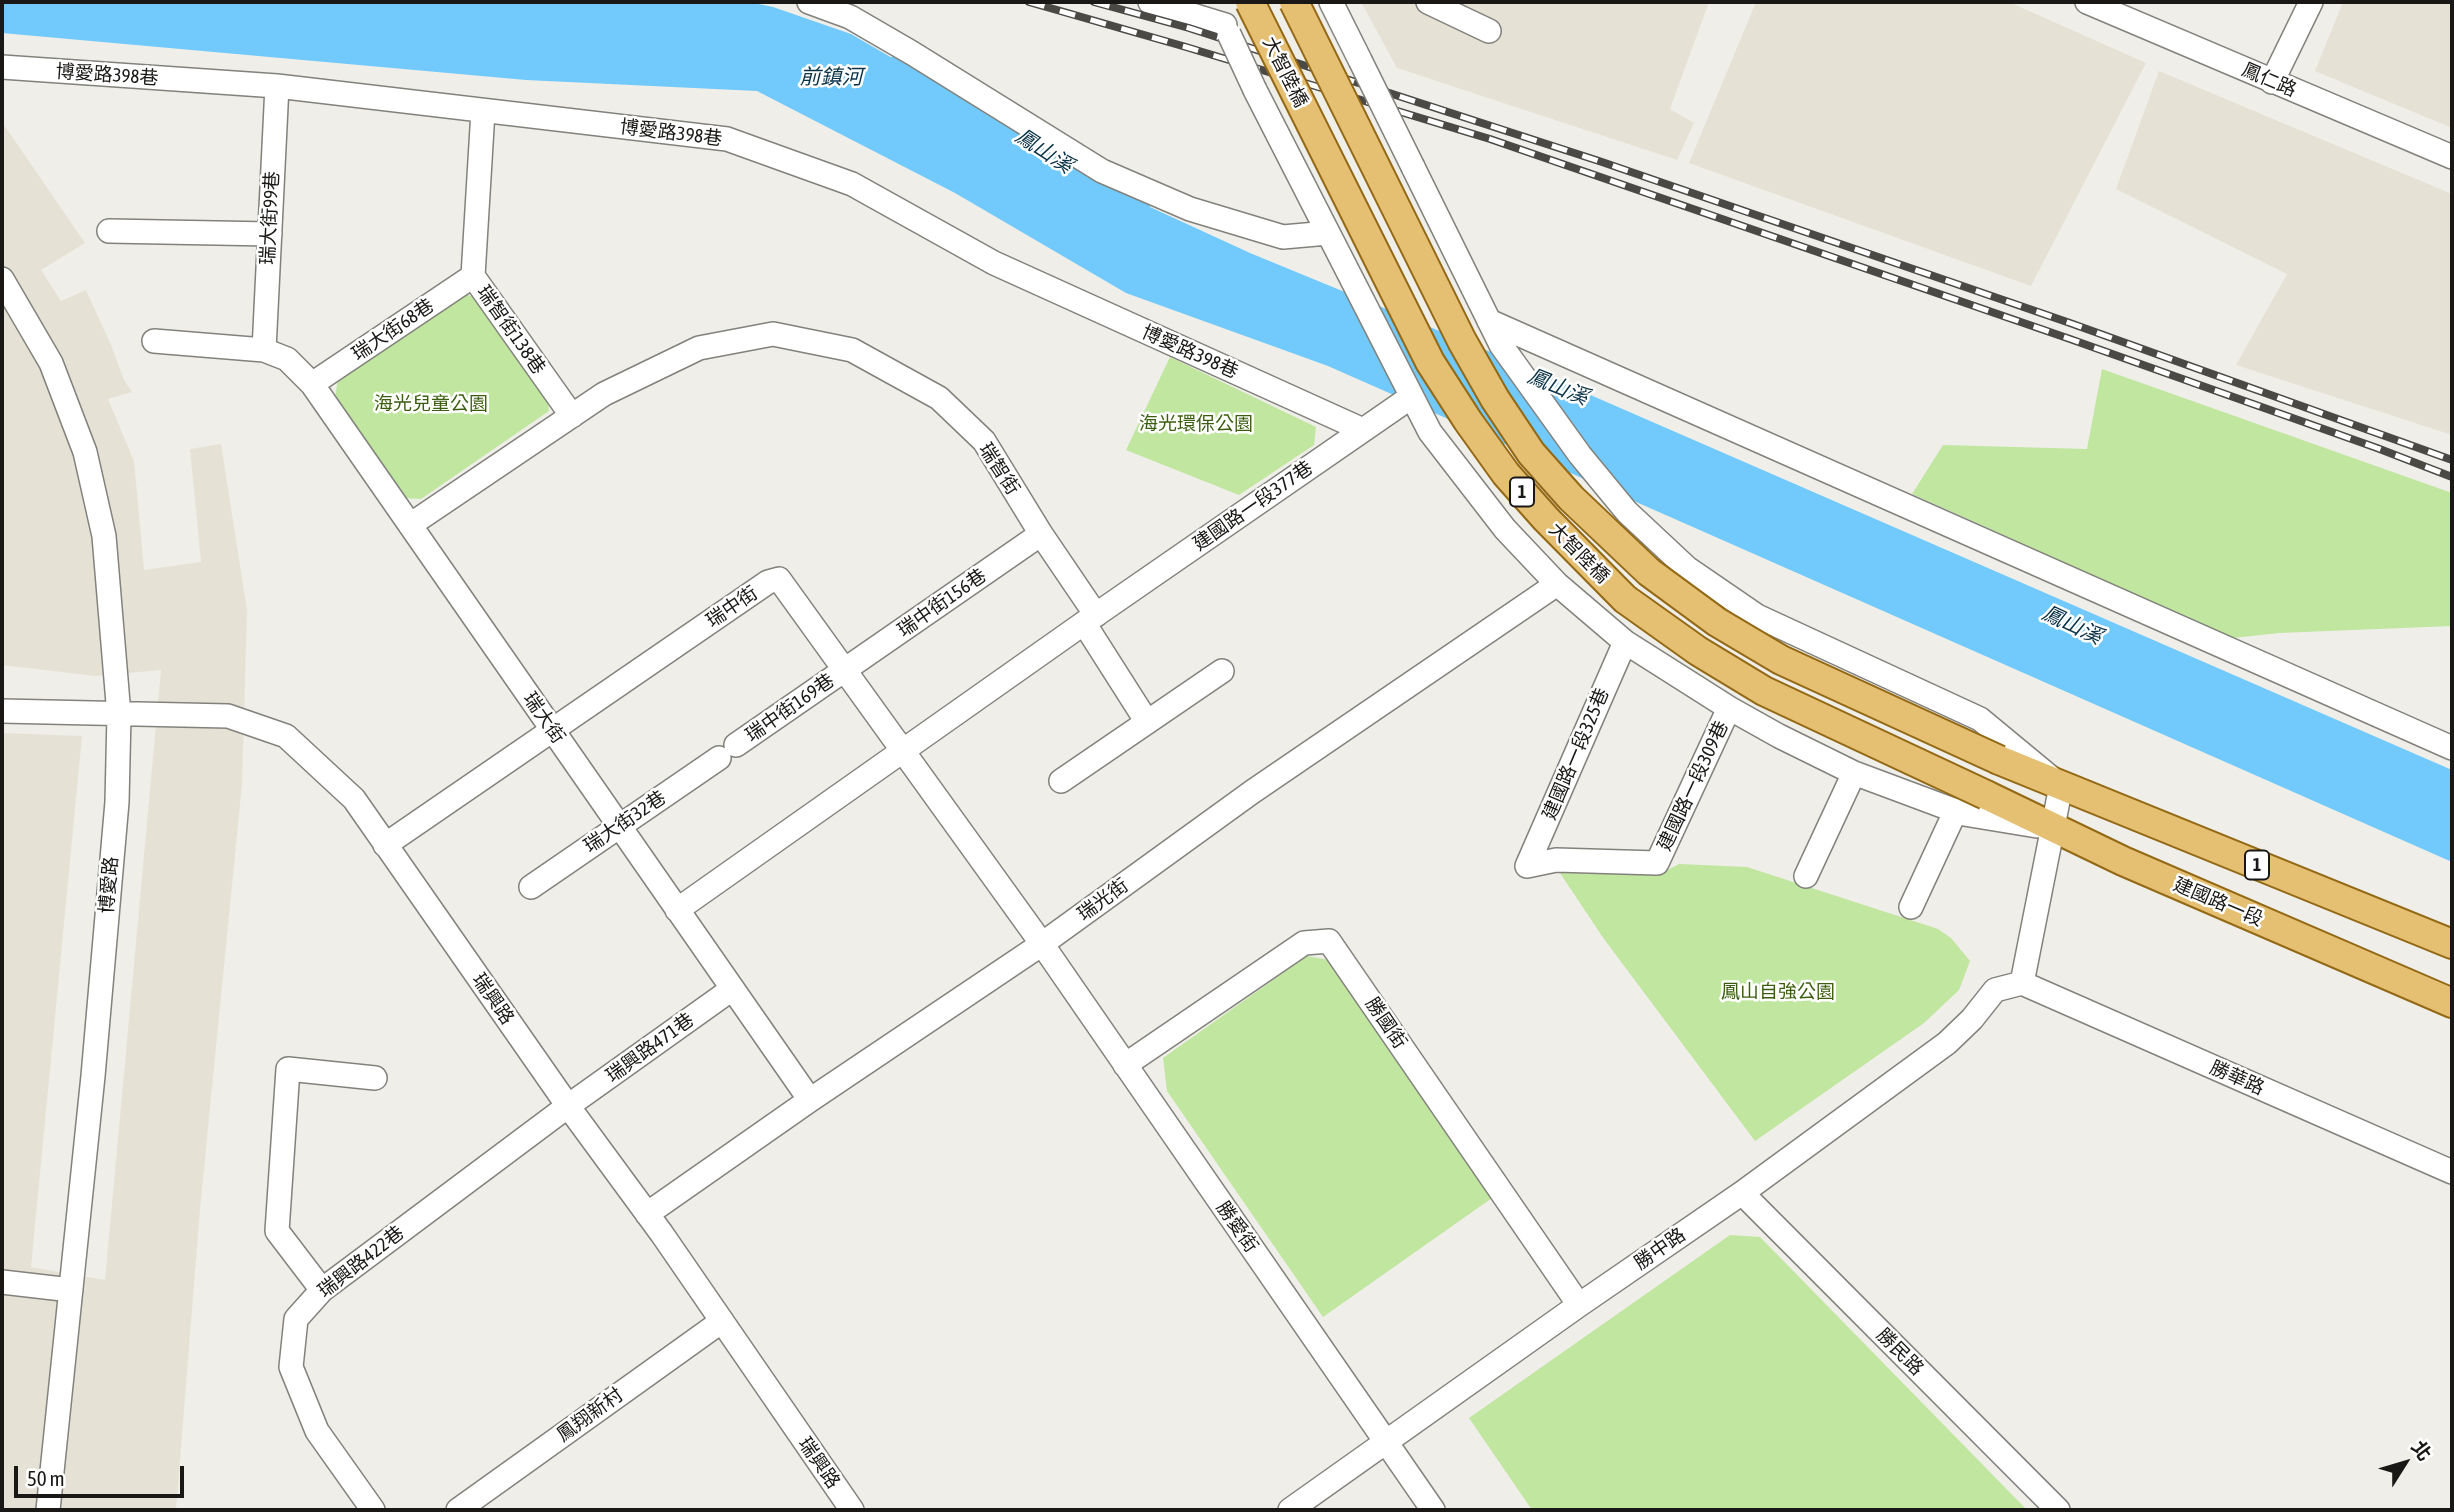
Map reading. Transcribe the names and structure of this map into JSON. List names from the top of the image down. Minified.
{"streets":{"main road":["大智陸橋","1","建國路一段"],"street":["博愛路398巷","鳳仁路","瑞大街99巷","瑞大街68巷","瑞智街138巷","瑞智街","建國路一段377巷","瑞中街156巷","瑞中街","瑞中街169巷","瑞大街","建國路一段325巷","建國路一段309巷","瑞大街32巷","博愛路","瑞光街","瑞興路","勝國街","瑞興路471巷","勝華路","勝愛街","勝中路","瑞興路422巷","勝民路","鳳翔新村"]},"crossings":[["大智陸橋","1"],["大智陸橋","建國路一段"],["博愛路398巷","瑞大街99巷"],["博愛路398巷","瑞智街138巷"],["博愛路398巷","建國路一段377巷"],["瑞大街99巷","瑞大街"],["瑞大街68巷","瑞智街138巷"],["瑞大街68巷","瑞大街"],["瑞智街138巷","瑞智街"],["瑞智街","建國路一段377巷"],["瑞智街","瑞中街156巷"],["瑞智街","瑞大街"],["瑞中街156巷","瑞中街"],["瑞中街156巷","瑞中街169巷"],["瑞中街","瑞中街169巷"],["瑞中街","瑞大街"],["瑞中街","瑞光街"],["瑞中街","瑞興路"],["瑞中街","勝愛街"],["瑞中街169巷","瑞大街32巷"],["瑞大街","瑞大街32巷"],["瑞大街","瑞光街"],["瑞大街","瑞興路471巷"],["建國路一段325巷","建國路一段309巷"],["博愛路","瑞興路"],["瑞光街","瑞興路"],["瑞光街","勝愛街"],["瑞興路","瑞興路471巷"],["瑞興路","瑞興路422巷"],["瑞興路","鳳翔新村"],["勝國街","勝愛街"],["勝國街","勝中路"],["瑞興路471巷","瑞興路422巷"],["勝華路","勝中路"],["勝愛街","勝中路"],["勝中路","勝民路"]],"water":["前鎮河","鳳山溪"],"parks":["海光兒童公園","海光環保公園","鳳山自強公園"],"scale_bar":"50 m","north":"top right"}
